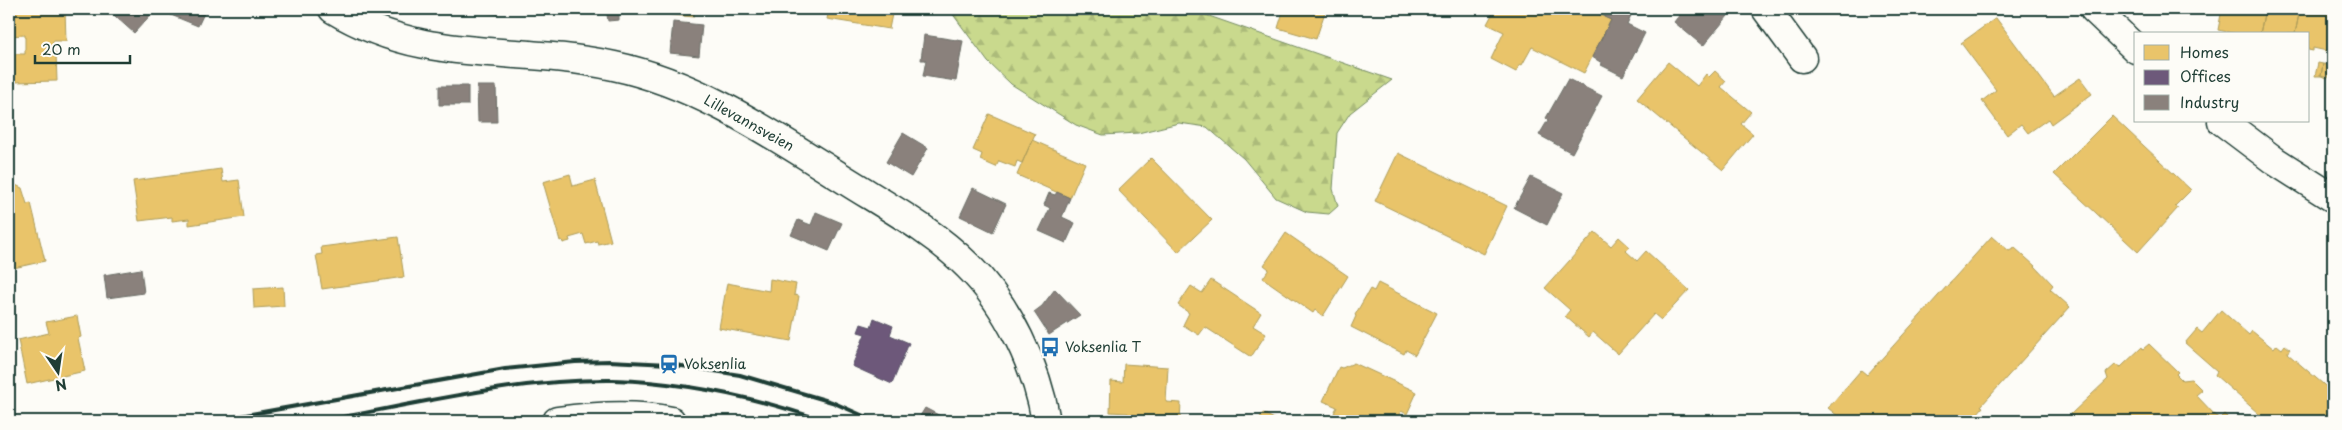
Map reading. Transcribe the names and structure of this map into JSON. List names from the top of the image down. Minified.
{"streets":{"street":["Lillevannsveien"]},"places":{"bus stop":["Voksenlia T"],"station":["Voksenlia"]},"legend":["Homes","Offices","Industry"],"scale_bar":"20 m","north":"bottom"}
